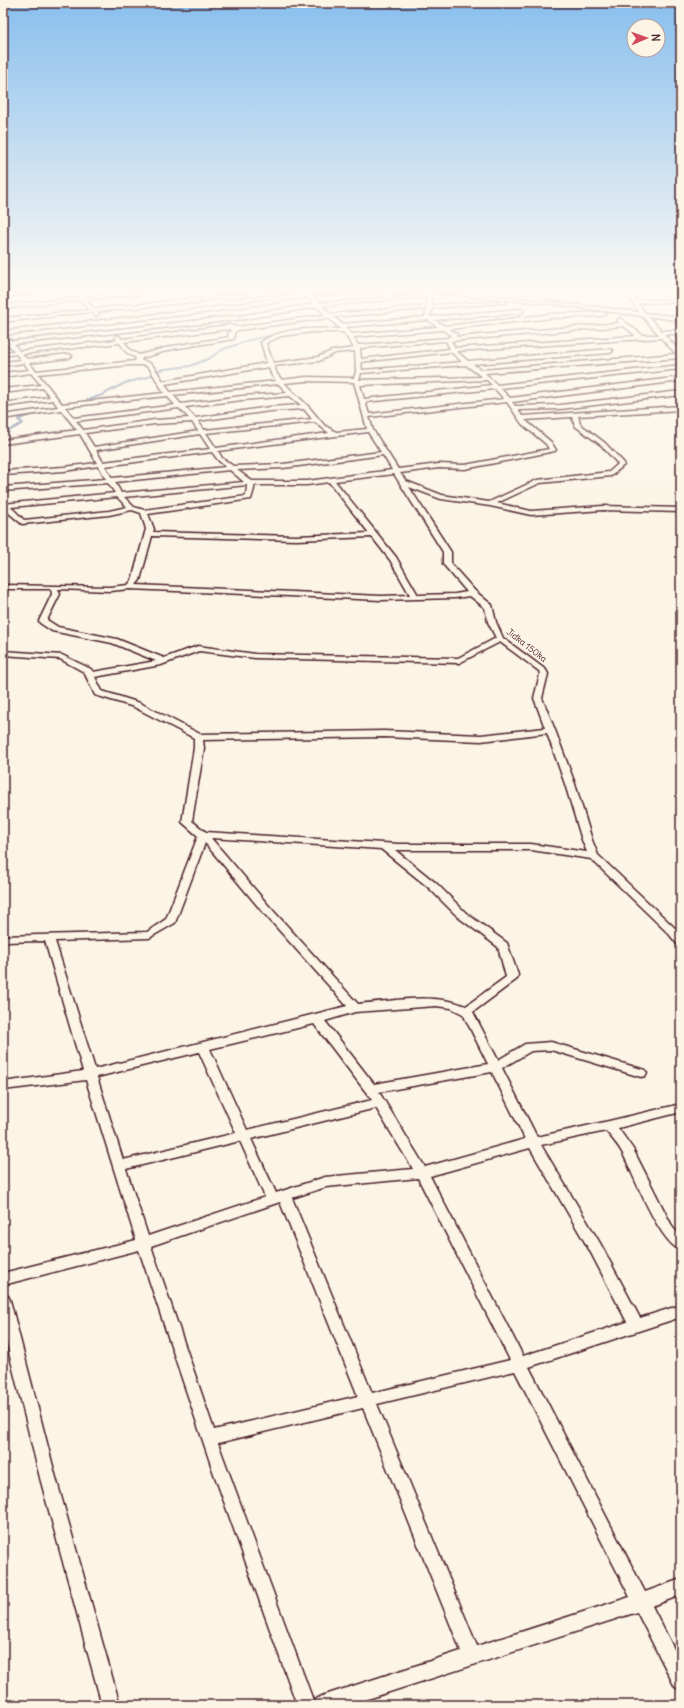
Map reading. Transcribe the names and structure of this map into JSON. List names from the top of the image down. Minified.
{"streets":{"street":["Jidka 150ka"]},"north":"right"}
